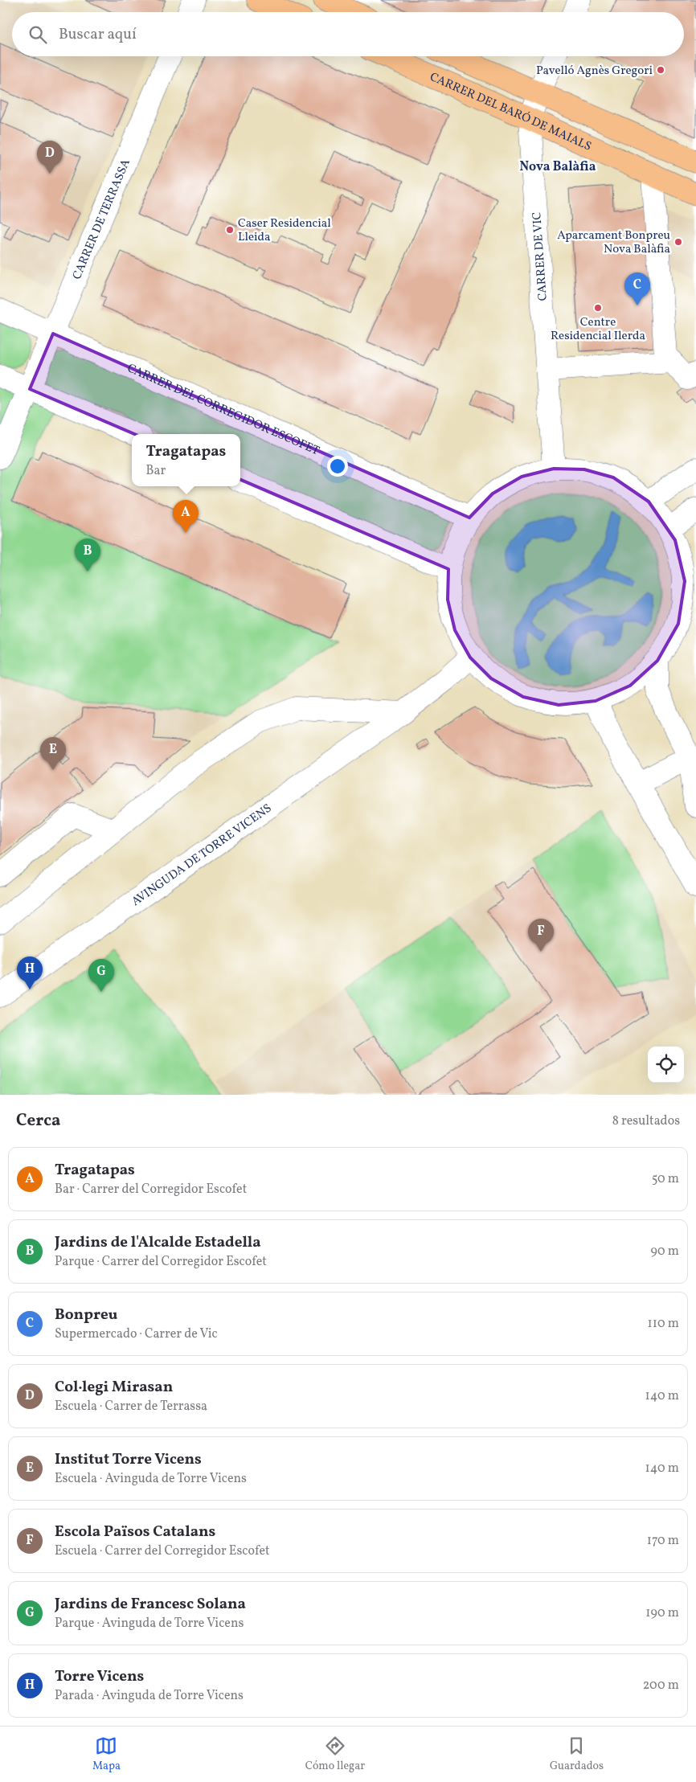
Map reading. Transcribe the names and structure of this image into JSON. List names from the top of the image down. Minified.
{"streets":{"main road":["CARRER DEL BARÓ DE MAIALS"],"street":["CARRER DE TERRASSA","CARRER DE VIC","CARRER DEL CORREGIDOR ESCOFET","AVINGUDA DE TORRE VICENS"]},"crossings":[["CARRER DEL BARÓ DE MAIALS","CARRER DE VIC"],["CARRER DE TERRASSA","CARRER DEL CORREGIDOR ESCOFET"]],"districts":["Nova Balàfia"],"places":["Pavelló Agnès Gregori","Caser Residencial Lleida","Aparcament Bonpreu Nova Balàfia","Centre Residencial Ilerda"],"page":{"search":"Buscar aquí","pins":["D","C","A","B","E","F","H","G"],"popup":["Tragatapas","Bar"],"heading":["Cerca","8 resultados"],"list":[{"mark":"A","name":"Tragatapas","note":"Bar · Carrer del Corregidor Escofet","value":"50 m"},{"mark":"B","name":"Jardins de l'Alcalde Estadella","note":"Parque · Carrer del Corregidor Escofet","value":"90 m"},{"mark":"C","name":"Bonpreu","note":"Supermercado · Carrer de Vic","value":"110 m"},{"mark":"D","name":"Col·legi Mirasan","note":"Escuela · Carrer de Terrassa","value":"140 m"},{"mark":"E","name":"Institut Torre Vicens","note":"Escuela · Avinguda de Torre Vicens","value":"140 m"},{"mark":"F","name":"Escola Països Catalans","note":"Escuela · Carrer del Corregidor Escofet","value":"170 m"},{"mark":"G","name":"Jardins de Francesc Solana","note":"Parque · Avinguda de Torre Vicens","value":"190 m"},{"mark":"H","name":"Torre Vicens","note":"Parada · Avinguda de Torre Vicens","value":"200 m"}],"nav":["Mapa","Cómo llegar","Guardados"]}}
